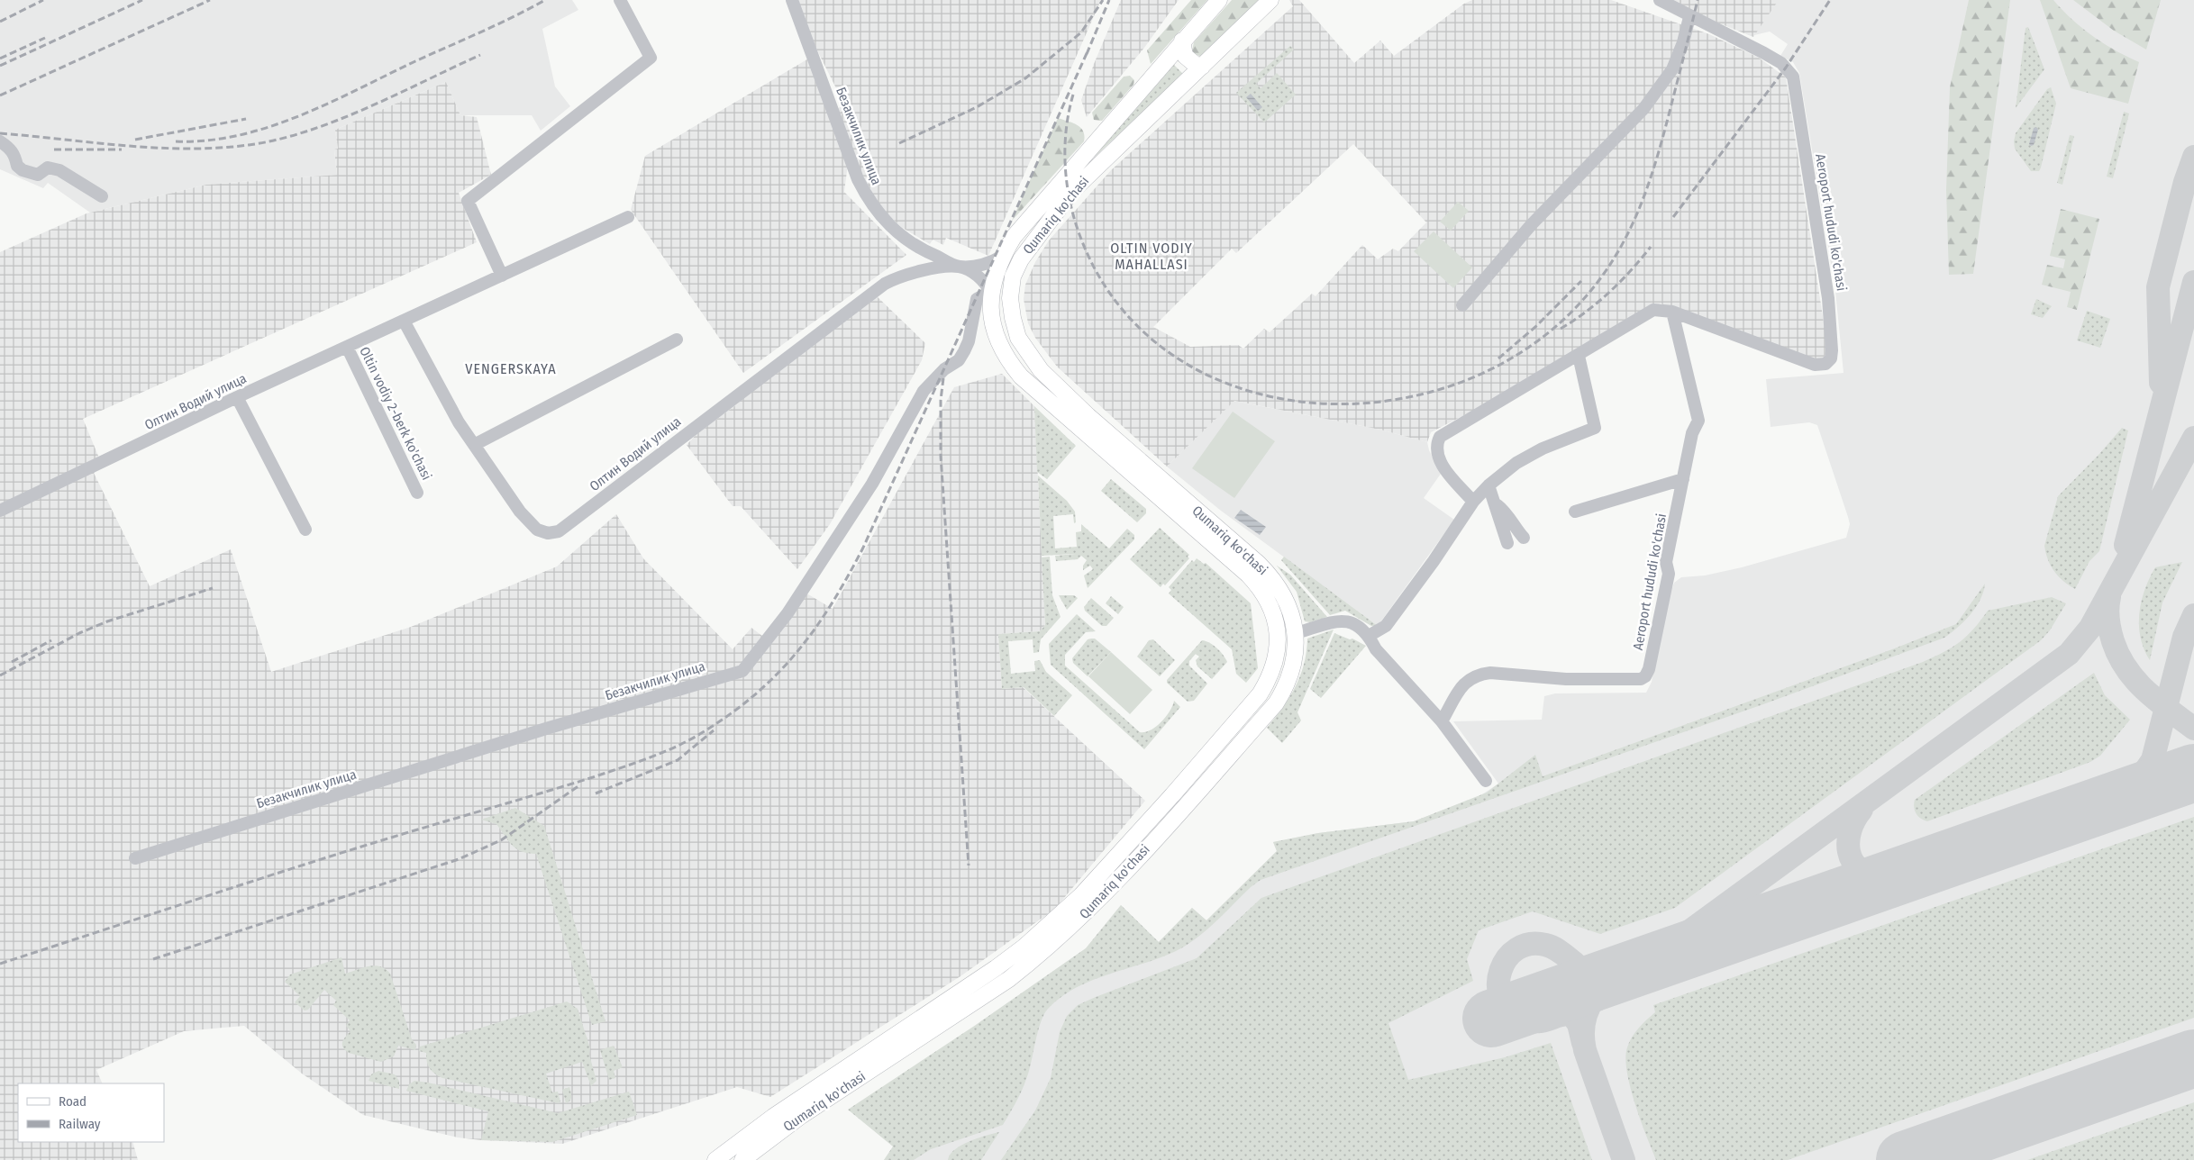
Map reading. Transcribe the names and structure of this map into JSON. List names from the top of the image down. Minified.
{"streets":{"main road":["Qumariq ko'chasi"],"street":["Безакчилик улица","Aeroport hududi ko'chasi","Олтин Водий улица","Oltin vodiy 2-berk ko'chasi"]},"crossings":[["Безакчилик улица","Qumariq ko'chasi"],["Безакчилик улица","Олтин Водий улица"],["Qumariq ko'chasi","Олтин Водий улица"],["Олтин Водий улица","Oltin vodiy 2-berk ko'chasi"]],"districts":["OLTIN VODIY MAHALLASI","VENGERSKAYA"],"legend":["Road","Railway"]}
